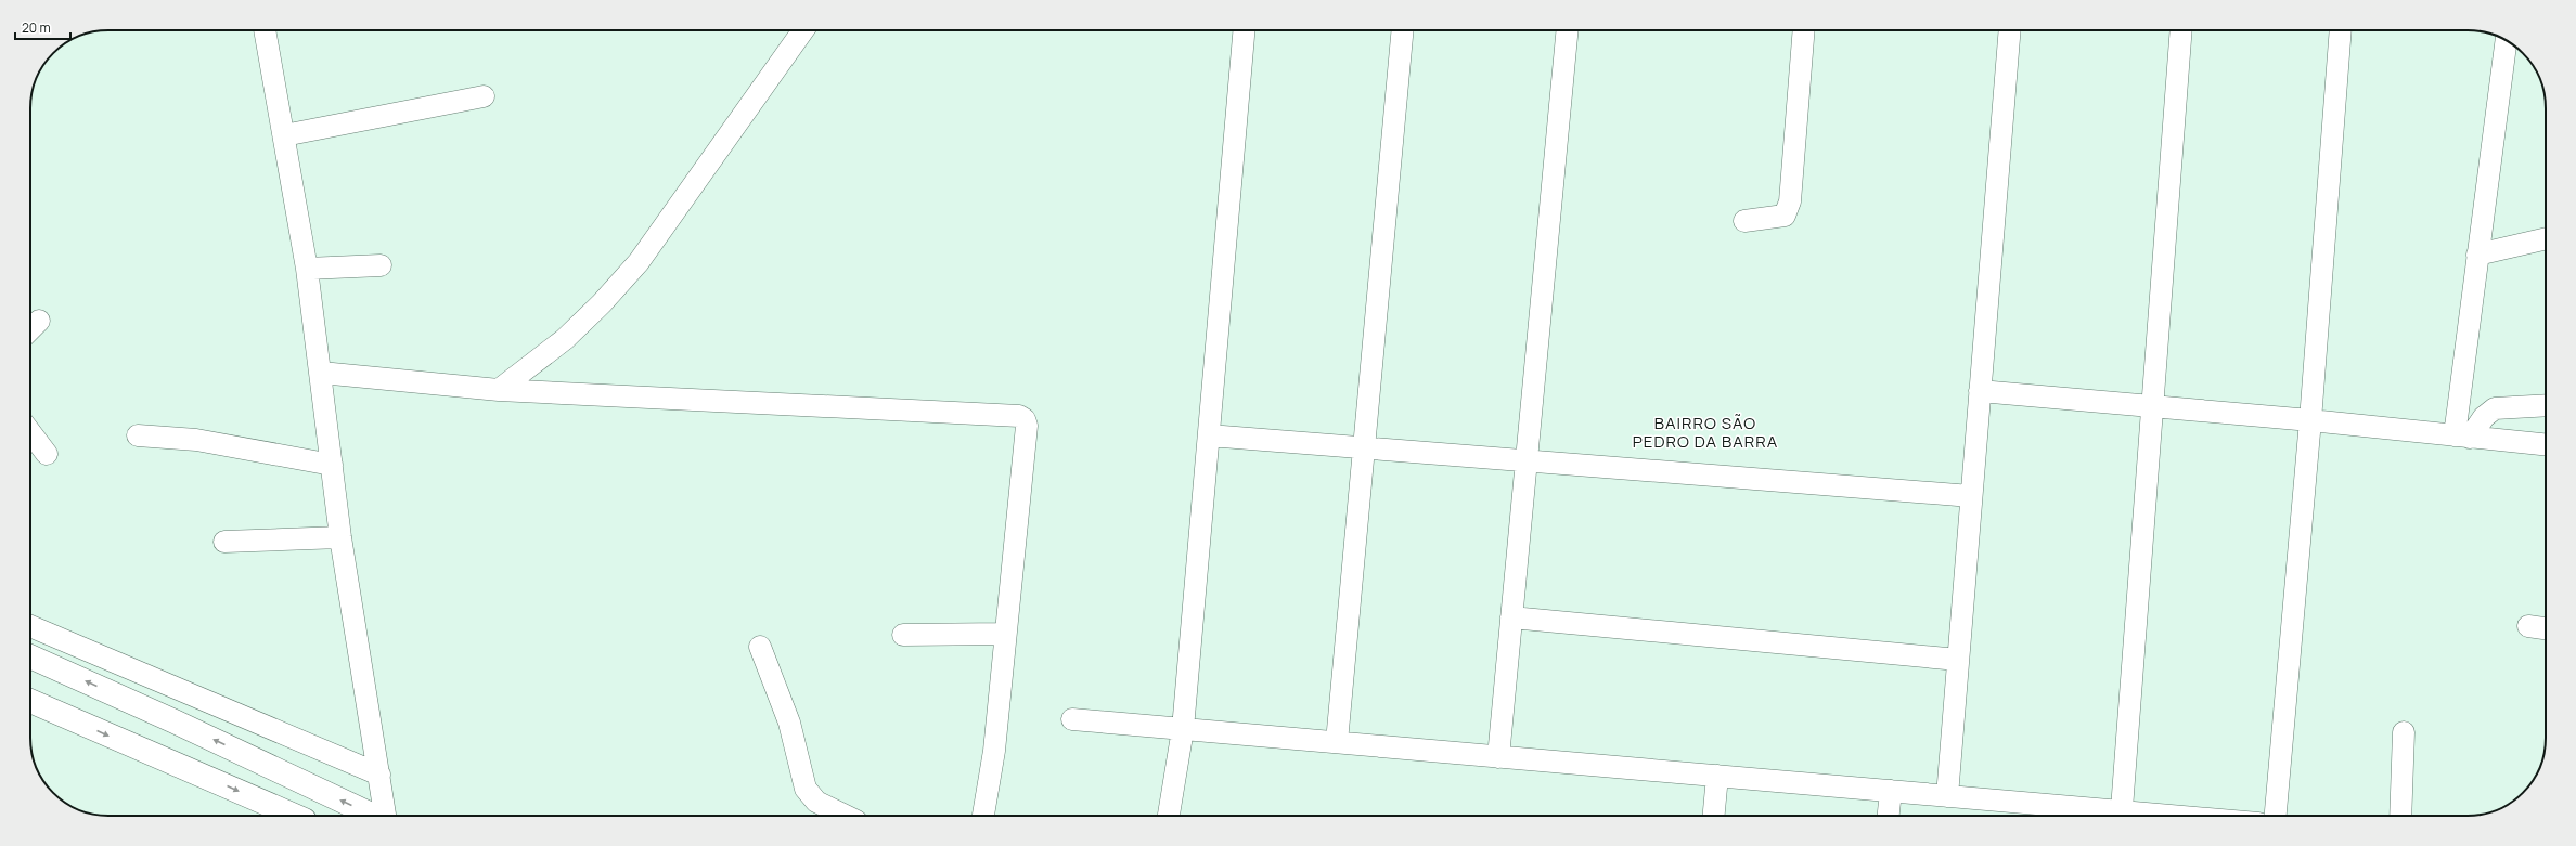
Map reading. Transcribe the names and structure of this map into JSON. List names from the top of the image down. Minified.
{"districts":["BAIRRO SÃO PEDRO DA BARRA"],"scale_bar":"20 m"}
